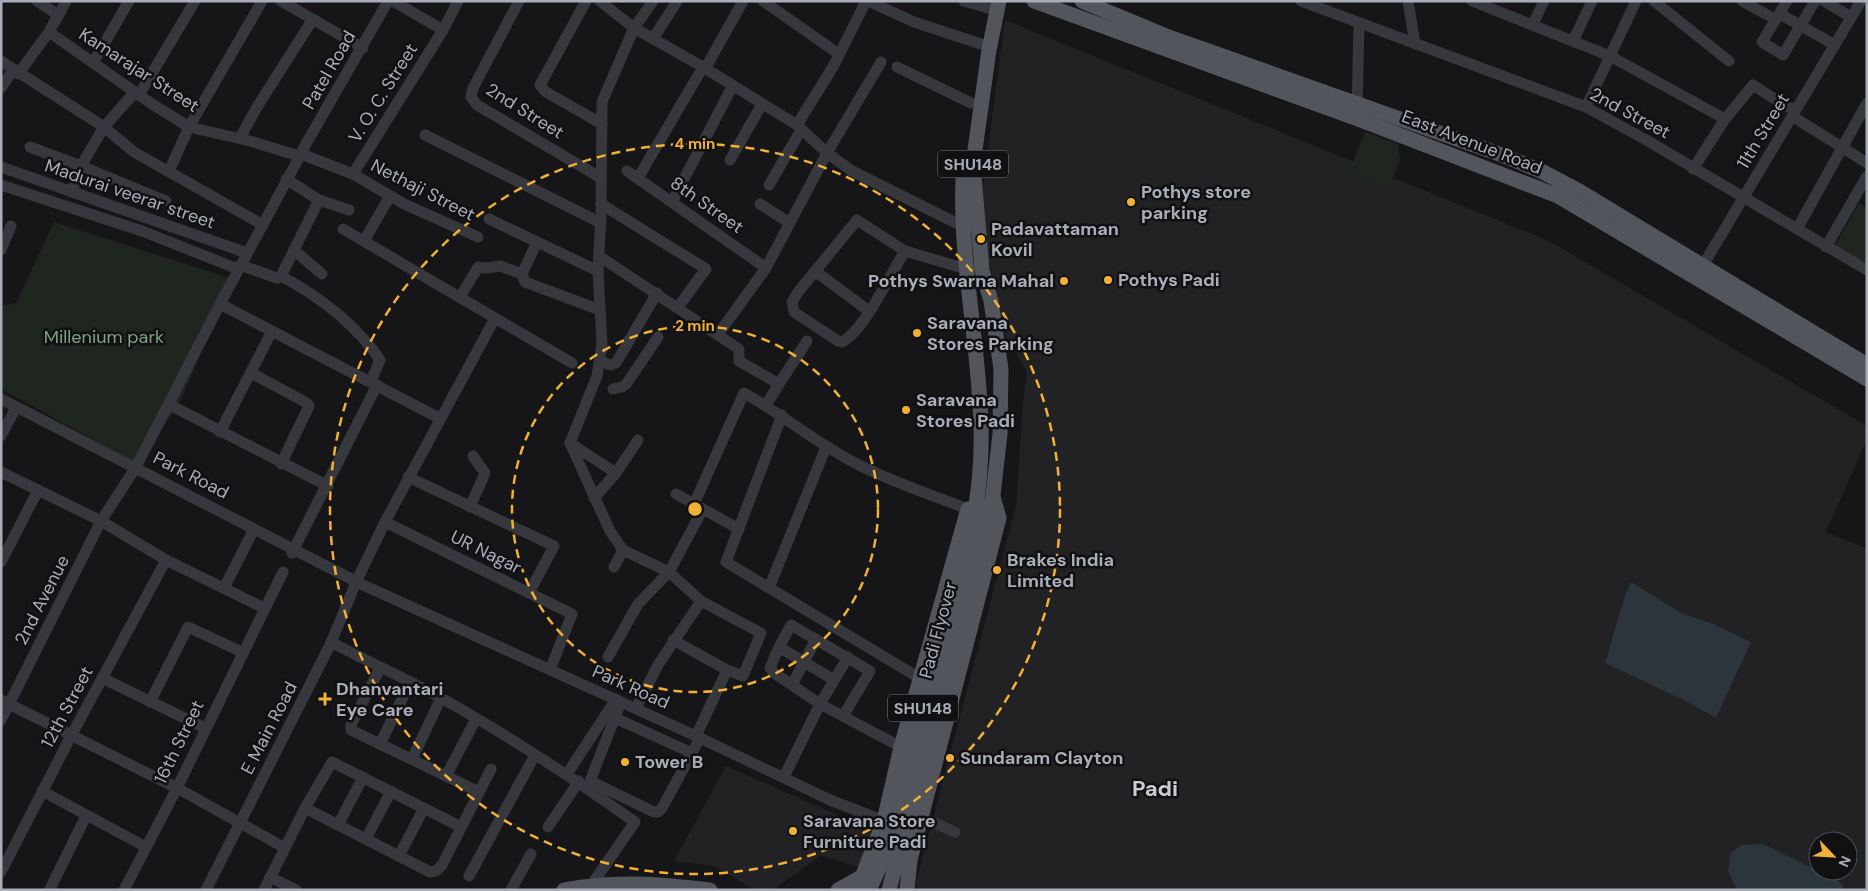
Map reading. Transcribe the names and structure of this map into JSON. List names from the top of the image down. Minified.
{"streets":{"main road":["East Avenue Road","SHU148","Padi Flyover"],"street":["Kamarajar Street","Patel Road","V. O. C. Street","2nd Street","11th Street","Nethaji Street","Madurai veerar street","8th Street","Park Road","UR Nagar","2nd Avenue","12th Street","E Main Road","16th Street"]},"crossings":[["Kamarajar Street","Patel Road"],["Kamarajar Street","Nethaji Street"],["Patel Road","Nethaji Street"],["Patel Road","Madurai veerar street"],["Patel Road","2nd Avenue"],["V. O. C. Street","Nethaji Street"],["2nd Street","11th Street"],["11th Street","East Avenue Road"],["SHU148","Padi Flyover"],["Park Road","UR Nagar"],["Park Road","2nd Avenue"],["Park Road","E Main Road"],["UR Nagar","E Main Road"]],"districts":["Padi"],"parks":["Millenium park"],"places":{"other":["Pothys store parking","Padavattaman Kovil","Pothys Padi","Pothys Swarna Mahal","Saravana Stores Parking","Saravana Stores Padi","Brakes India Limited","Sundaram Clayton","Tower B","Saravana Store Furniture Padi"],"health":["Dhanvantari Eye Care"]},"north":"bottom right","rings":["4 min","2 min"]}
